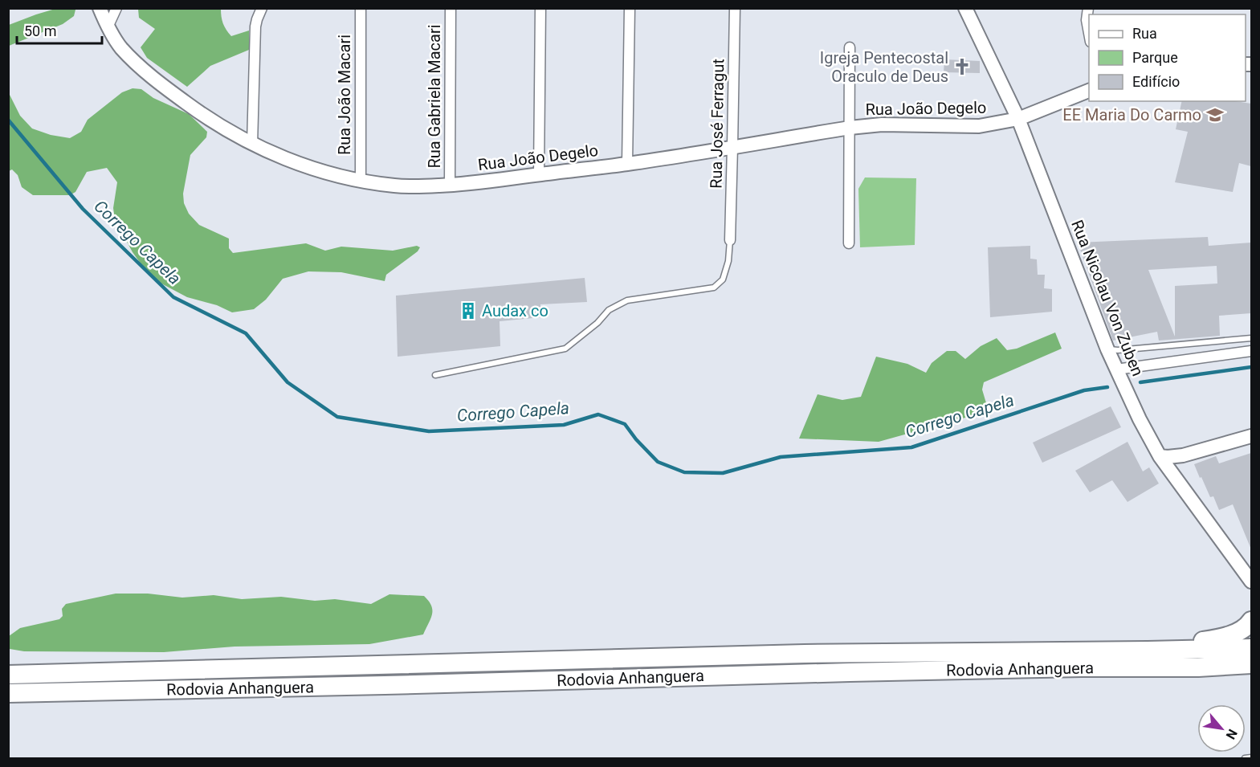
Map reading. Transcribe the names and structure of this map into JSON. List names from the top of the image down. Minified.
{"streets":{"highway":["Rodovia Anhanguera"],"street":["Rua João Macari","Rua Gabriela Macari","Rua João Degelo","Rua José Ferragut","Rua Nicolau Von Zuben"]},"crossings":[["Rua João Macari","Rua João Degelo"],["Rua Gabriela Macari","Rua João Degelo"],["Rua João Degelo","Rua José Ferragut"],["Rua João Degelo","Rua Nicolau Von Zuben"]],"water":["Corrego Capela"],"places":{"church":["Igreja Pentecostal Oraculo de Deus"],"school or university":["EE Maria Do Carmo"],"building":["Audax co"]},"legend":["Rua","Parque","Edifício"],"scale_bar":"50 m","north":"bottom right"}
